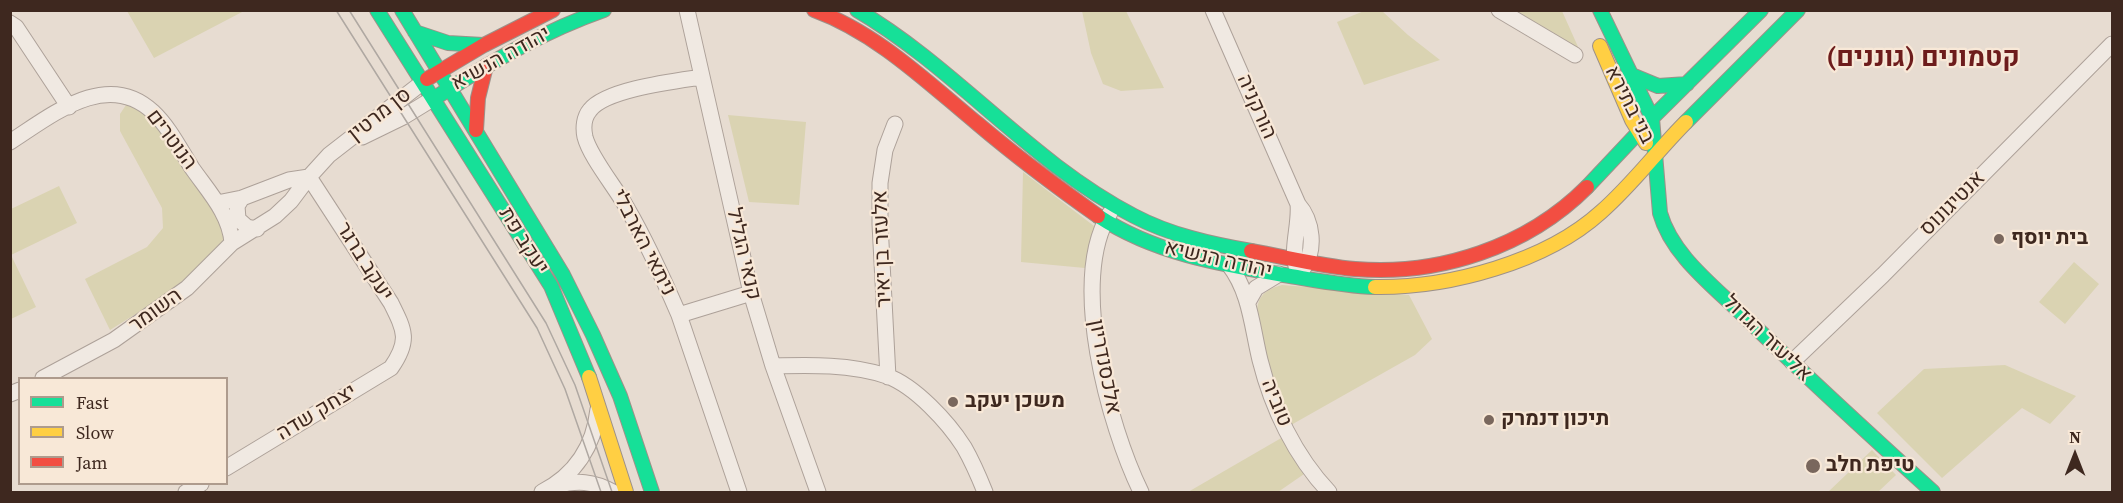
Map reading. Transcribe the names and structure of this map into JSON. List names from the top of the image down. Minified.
{"streets":{"street":["יהודה הנשיא","בני בתירא","הורקניה","סן מרטין","הנוטרים","אנטיגונוס","יעקב פת","ניתאי הארבלי","אלעזר בן יאיר","קנאי הגליל","יעקב ברגר","השומר","אליעזר הגדול","אלכסנדריון","טוביה","יצחק שדה"]},"crossings":[["יהודה הנשיא","בני בתירא"],["יהודה הנשיא","הורקניה"],["יהודה הנשיא","סן מרטין"],["יהודה הנשיא","יעקב פת"],["יהודה הנשיא","אליעזר הגדול"],["יהודה הנשיא","אלכסנדריון"],["יהודה הנשיא","טוביה"],["בני בתירא","אליעזר הגדול"],["סן מרטין","יעקב פת"],["סן מרטין","יעקב ברגר"],["סן מרטין","השומר"],["הנוטרים","השומר"],["אנטיגונוס","אליעזר הגדול"],["ניתאי הארבלי","קנאי הגליל"],["יעקב ברגר","השומר"],["יעקב ברגר","יצחק שדה"]],"districts":["קטמונים (גוננים)"],"places":["בית יוסף","משכן יעקב","תיכון דנמרק","טיפת חלב"],"legend":["Fast","Slow","Jam"],"north":"top"}
